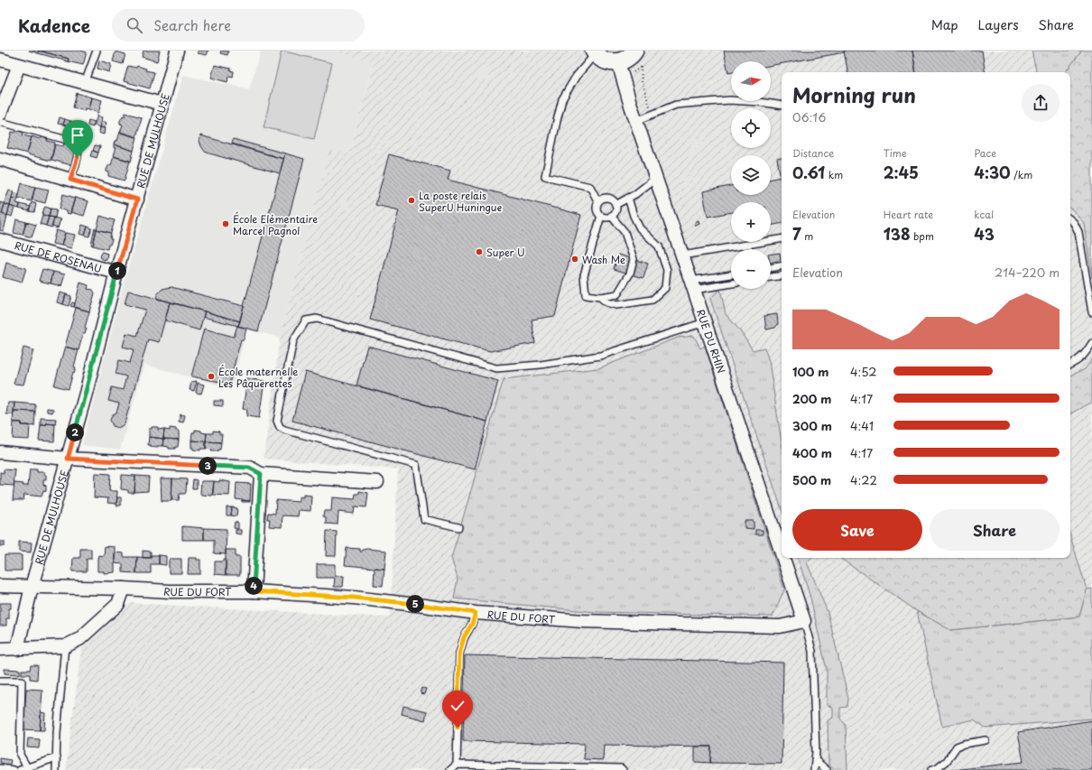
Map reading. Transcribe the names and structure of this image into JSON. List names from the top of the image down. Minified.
{"streets":{"street":["RUE DE MULHOUSE","RUE DE ROSENAU","RUE DU RHIN","RUE DU FORT"]},"crossings":[["RUE DE MULHOUSE","RUE DE ROSENAU"],["RUE DE MULHOUSE","RUE DU FORT"],["RUE DU RHIN","RUE DU FORT"]],"places":["La poste relais SuperU Huningue","École Elémentaire Marcel Pagnol","Super U","Wash Me","École maternelle Les Pâquerettes"],"north":"right","page":{"header":"Kadence","search":"Search here","nav":["Map","Layers","Share"],"map_buttons":["+","−"],"heading":["Morning run","06:16"],"stats":[["Distance","0.61 km"],["Time","2:45"],["Pace","4:30 /km"],["Elevation","7 m"],["Heart rate","138 bpm"],["kcal","43"]],"chart":["Elevation","214–220 m"],"pins":["1","2","3","4","5"],"list":[{"name":"100 m","note":"4:52"},{"name":"200 m","note":"4:17"},{"name":"300 m","note":"4:41"},{"name":"400 m","note":"4:17"},{"name":"500 m","note":"4:22"}],"buttons":["Save","Share"]}}
